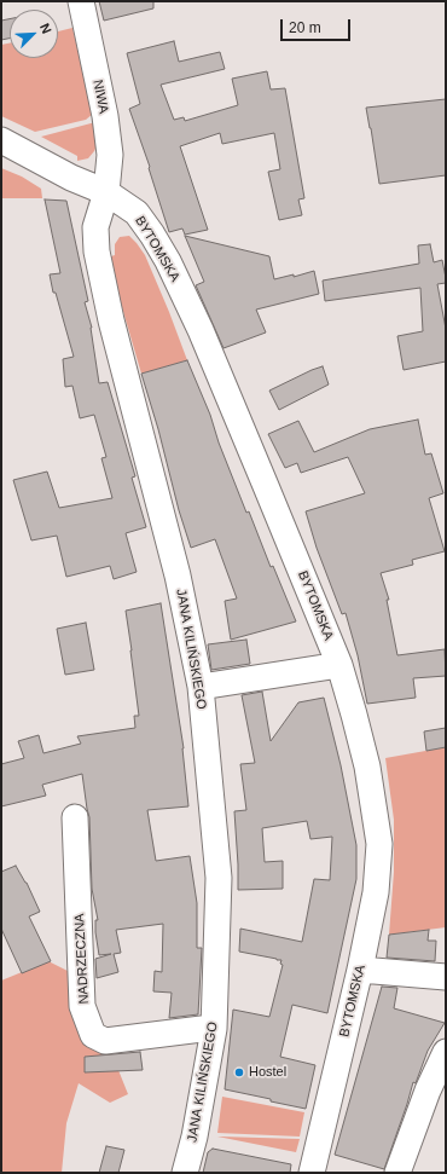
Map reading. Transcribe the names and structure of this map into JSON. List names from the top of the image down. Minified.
{"streets":{"street":["NIWA","BYTOMSKA","JANA KILIŃSKIEGO","NADRZECZNA"]},"crossings":[["NIWA","BYTOMSKA"],["NIWA","JANA KILIŃSKIEGO"],["BYTOMSKA","JANA KILIŃSKIEGO"],["JANA KILIŃSKIEGO","NADRZECZNA"]],"places":["Hostel"],"scale_bar":"20 m","north":"top right"}
